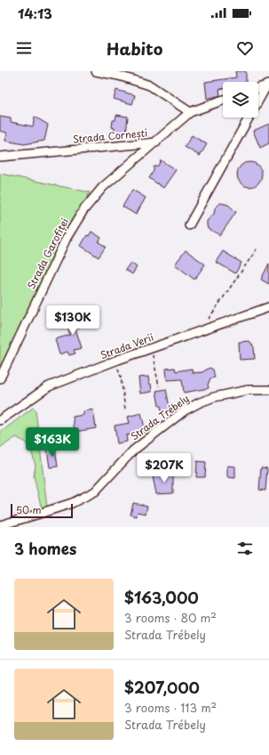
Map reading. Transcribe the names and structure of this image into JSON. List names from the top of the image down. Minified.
{"streets":{"street":["Strada Cornești","Strada Garofiței","Strada Verii","Strada Trébely"]},"crossings":[["Strada Cornești","Strada Garofiței"]],"scale_bar":"50 m","page":{"status":"14:13","header":"Habito","price":["$130K","$163K","$207K"],"scale":"50 m","heading":"3 homes","list":[{"name":"$163,000","note":"3 rooms · 80 m² · Strada Trébely"},{"name":"$207,000","note":"3 rooms · 113 m² · Strada Trébely"}]}}
